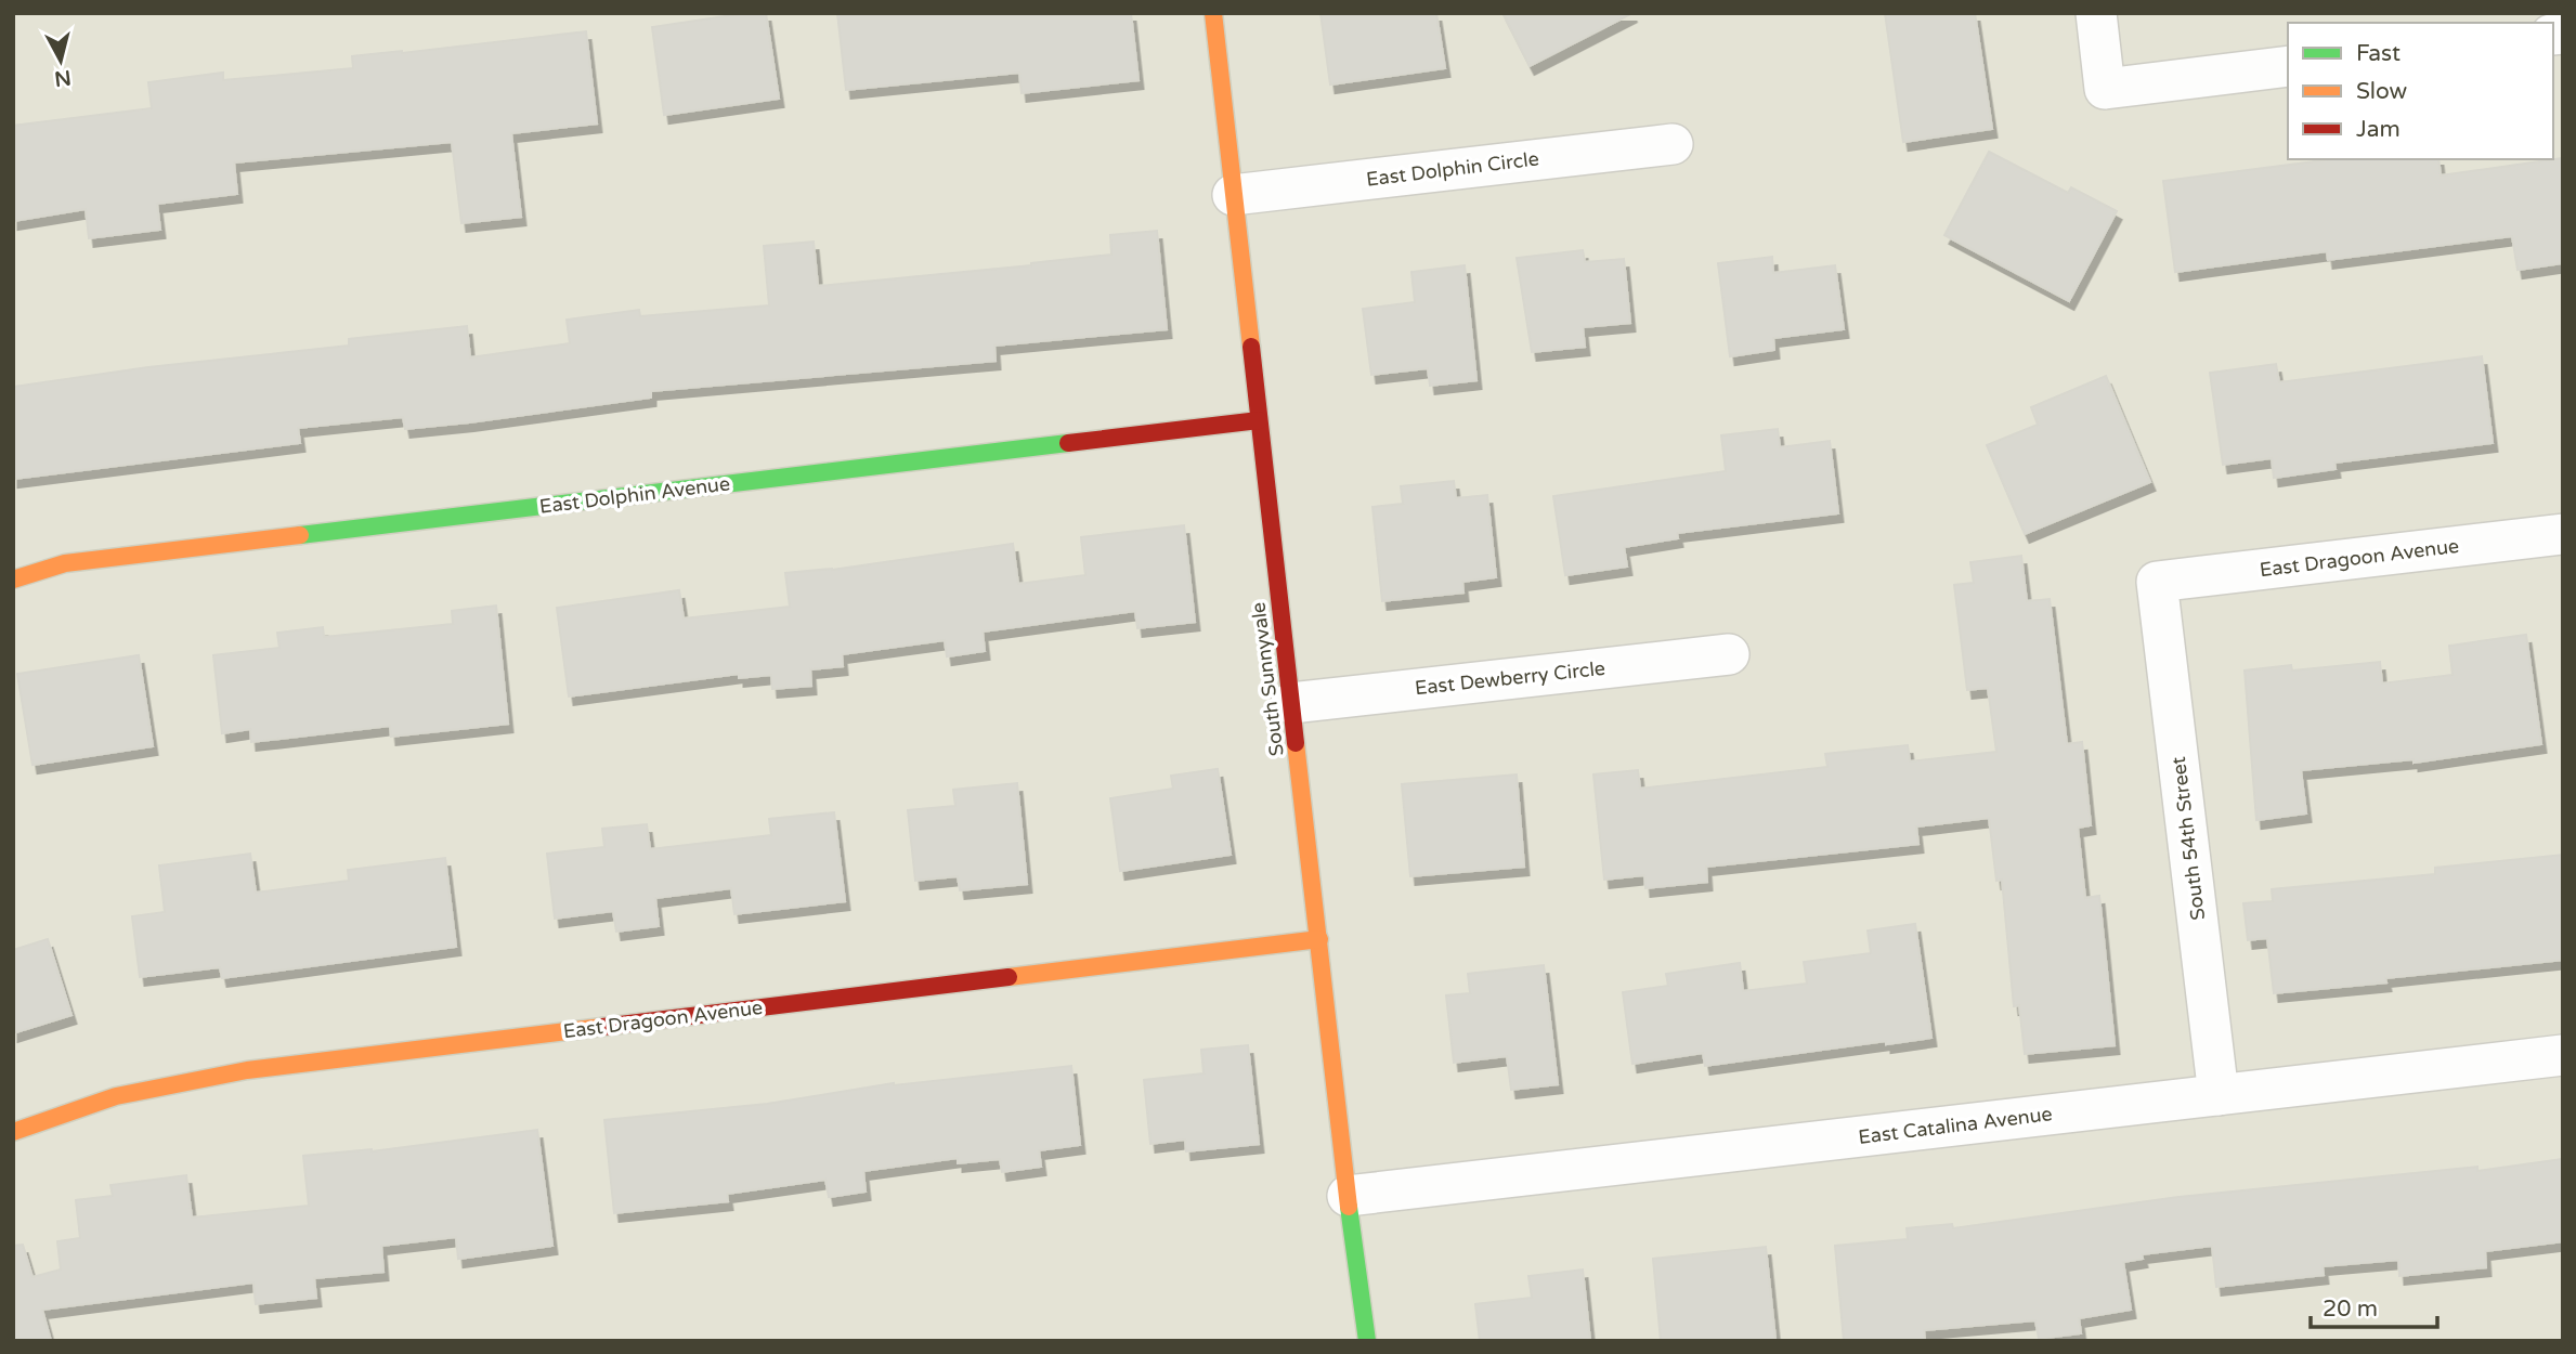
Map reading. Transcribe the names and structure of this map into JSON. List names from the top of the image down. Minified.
{"streets":{"street":["East Dolphin Circle","East Dolphin Avenue","East Dragoon Avenue","East Dewberry Circle","South Sunnyvale","South 54th Street","East Catalina Avenue"]},"crossings":[["East Dolphin Circle","South Sunnyvale"],["East Dolphin Avenue","South Sunnyvale"],["East Dragoon Avenue","South Sunnyvale"],["East Dragoon Avenue","South 54th Street"],["East Dewberry Circle","South Sunnyvale"],["South Sunnyvale","East Catalina Avenue"],["South 54th Street","East Catalina Avenue"]],"legend":["Fast","Slow","Jam"],"scale_bar":"20 m","north":"bottom"}
